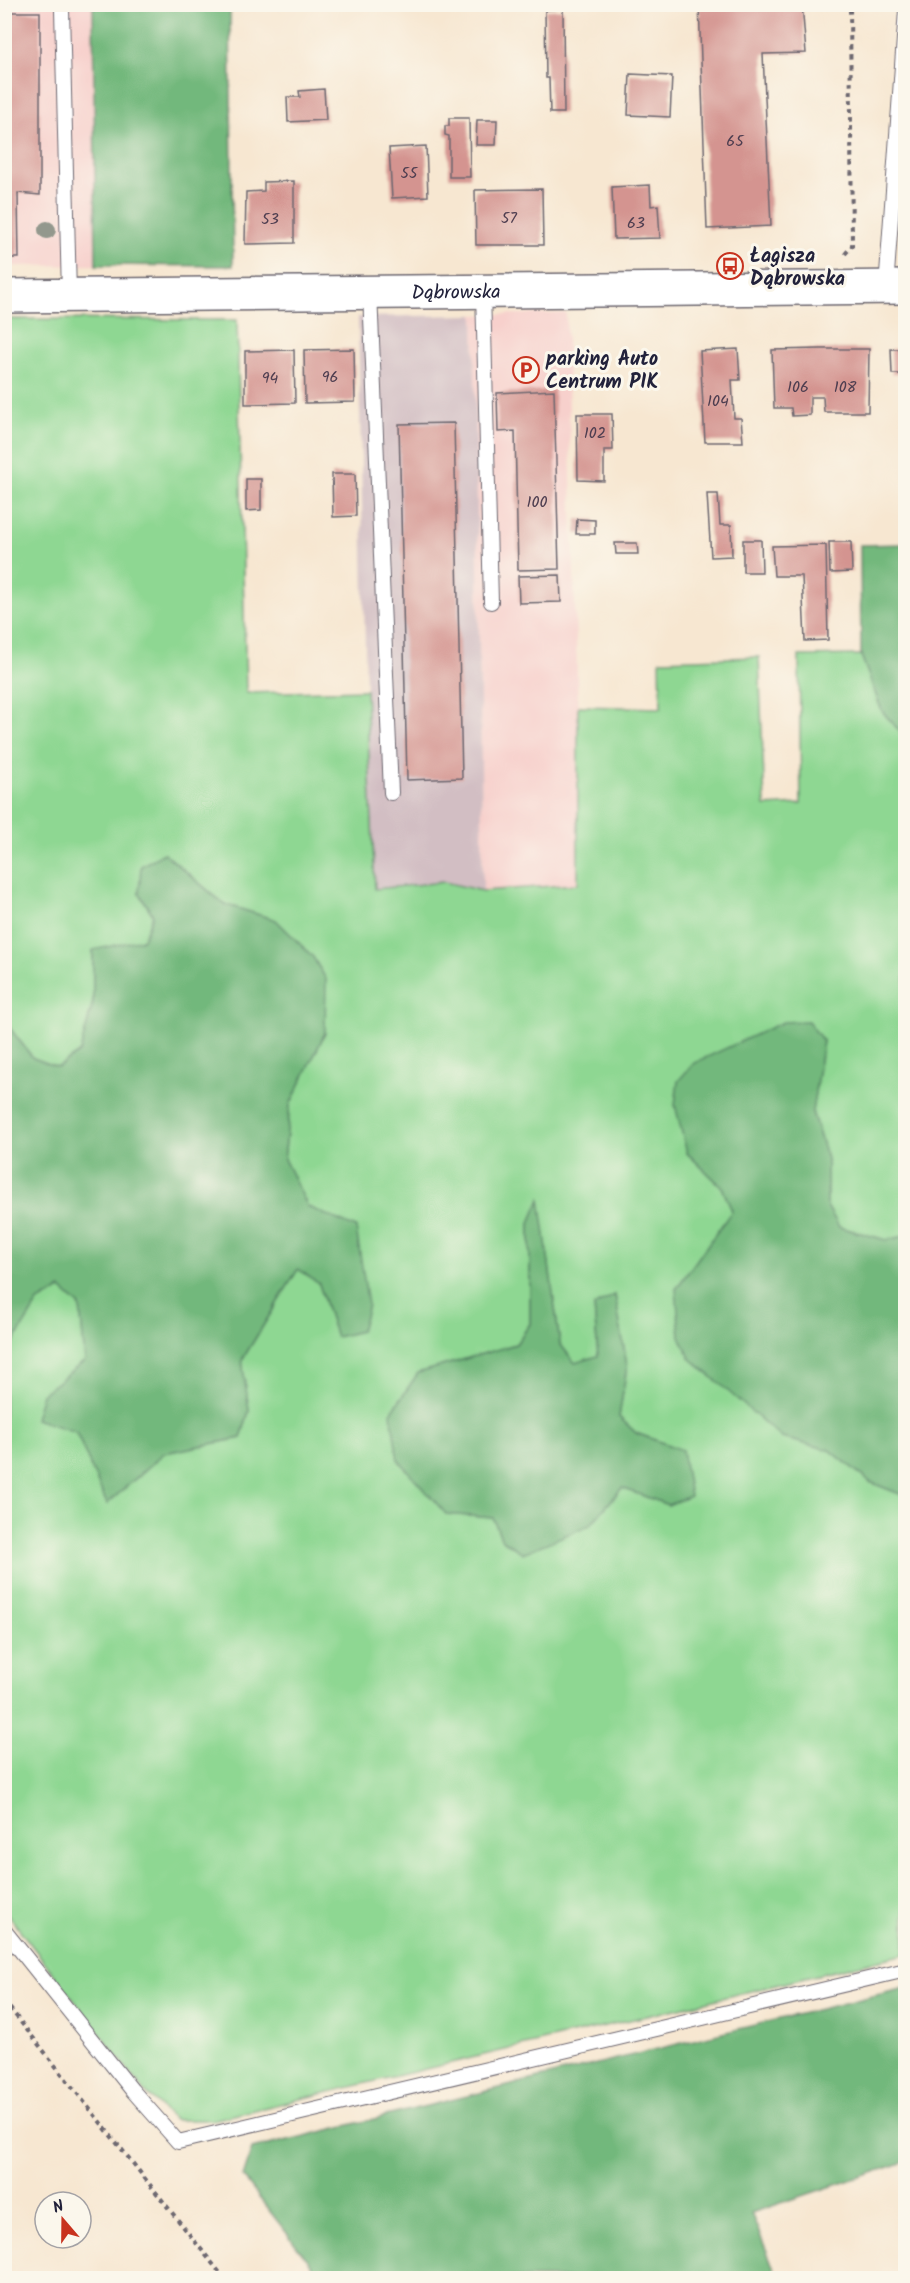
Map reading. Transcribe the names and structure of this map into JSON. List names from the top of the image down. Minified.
{"streets":{"street":["Dąbrowska"]},"places":{"bus stop":["Łagisza Dąbrowska"],"parking":["parking Auto Centrum PIK"]},"house_numbers":["65","55","57","53","63","96","94","106","108","104","102","100"],"north":"top"}
